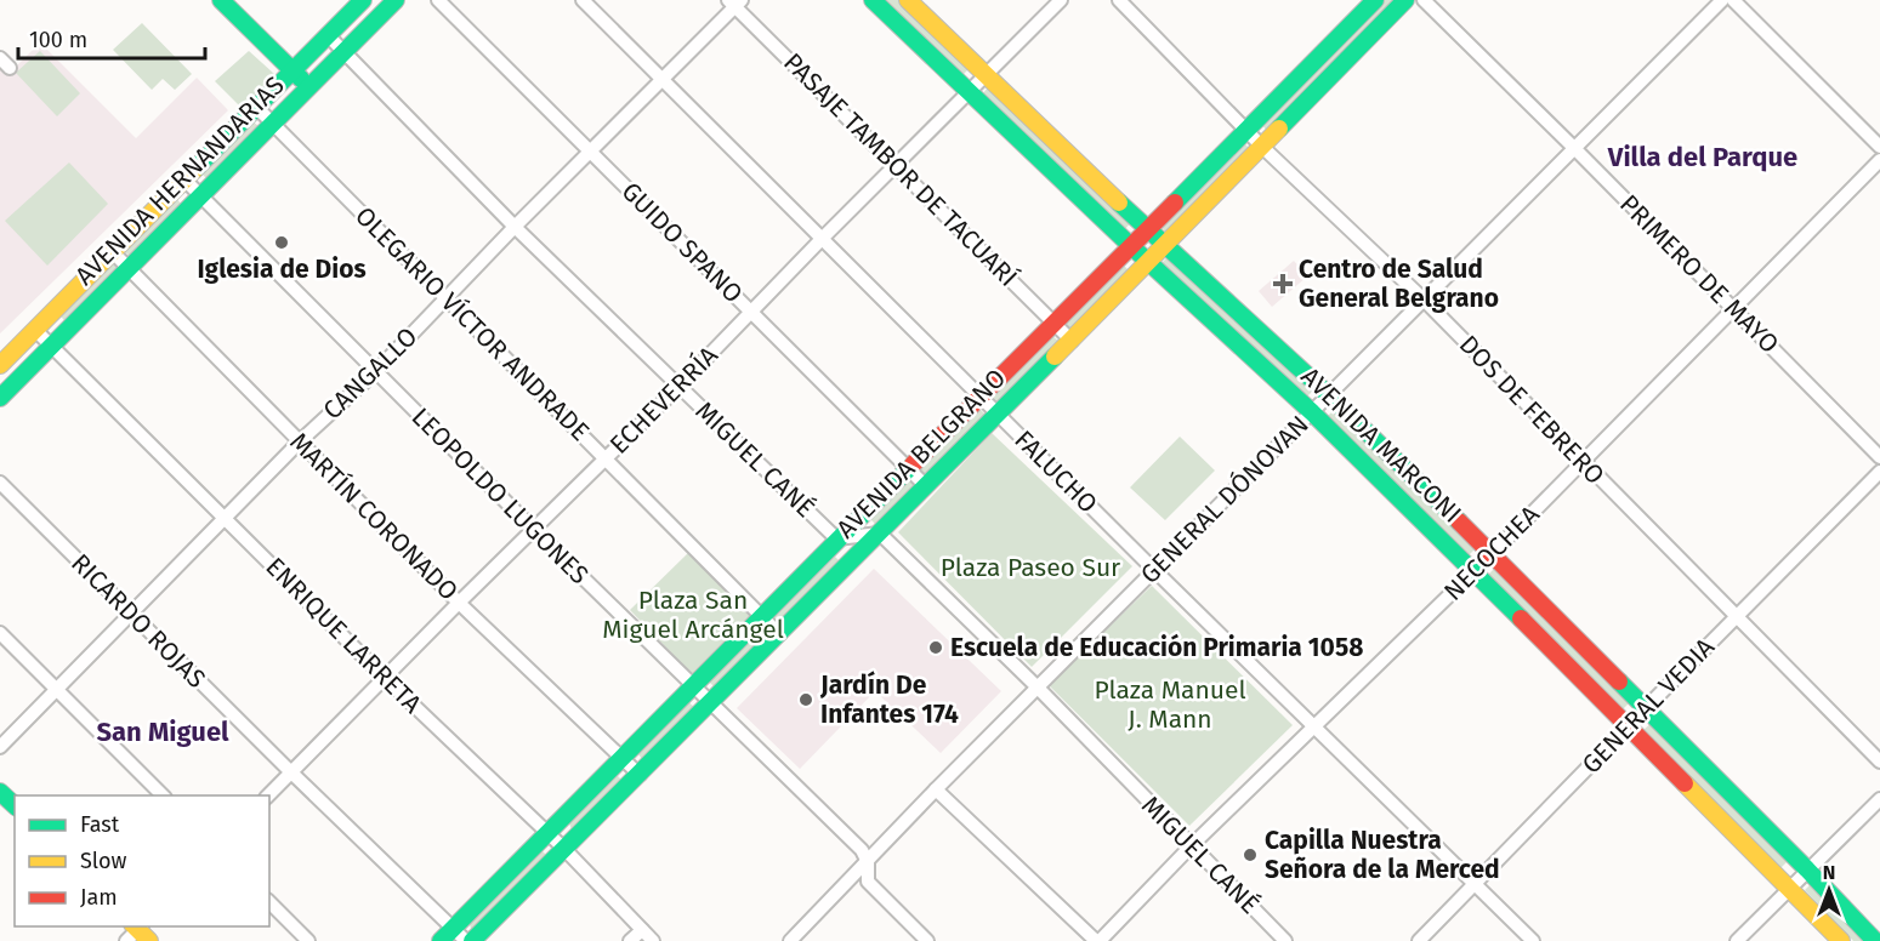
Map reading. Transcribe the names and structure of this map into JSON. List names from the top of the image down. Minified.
{"streets":{"main road":["AVENIDA HERNANDARIAS","AVENIDA MARCONI","AVENIDA BELGRANO"],"street":["PASAJE TAMBOR DE TACUARÍ","GUIDO SPANO","PRIMERO DE MAYO","OLEGARIO VÍCTOR ANDRADE","CANGALLO","ECHEVERRÍA","DOS DE FEBRERO","MIGUEL CANÉ","FALUCHO","LEOPOLDO LUGONES","GENERAL DÓNOVAN","MARTÍN CORONADO","NECOCHEA","RICARDO ROJAS","ENRIQUE LARRETA","GENERAL VEDIA"]},"crossings":[["PASAJE TAMBOR DE TACUARÍ","CANGALLO"],["PASAJE TAMBOR DE TACUARÍ","ECHEVERRÍA"],["PASAJE TAMBOR DE TACUARÍ","AVENIDA BELGRANO"],["AVENIDA HERNANDARIAS","OLEGARIO VÍCTOR ANDRADE"],["AVENIDA HERNANDARIAS","MIGUEL CANÉ"],["AVENIDA HERNANDARIAS","LEOPOLDO LUGONES"],["AVENIDA HERNANDARIAS","MARTÍN CORONADO"],["AVENIDA HERNANDARIAS","ENRIQUE LARRETA"],["GUIDO SPANO","CANGALLO"],["GUIDO SPANO","ECHEVERRÍA"],["GUIDO SPANO","AVENIDA BELGRANO"],["PRIMERO DE MAYO","GENERAL DÓNOVAN"],["PRIMERO DE MAYO","NECOCHEA"],["OLEGARIO VÍCTOR ANDRADE","CANGALLO"],["OLEGARIO VÍCTOR ANDRADE","ECHEVERRÍA"],["OLEGARIO VÍCTOR ANDRADE","AVENIDA BELGRANO"],["CANGALLO","MIGUEL CANÉ"],["CANGALLO","FALUCHO"],["CANGALLO","LEOPOLDO LUGONES"],["CANGALLO","MARTÍN CORONADO"],["CANGALLO","RICARDO ROJAS"],["CANGALLO","ENRIQUE LARRETA"],["ECHEVERRÍA","AVENIDA MARCONI"],["ECHEVERRÍA","MIGUEL CANÉ"],["ECHEVERRÍA","FALUCHO"],["ECHEVERRÍA","LEOPOLDO LUGONES"],["ECHEVERRÍA","MARTÍN CORONADO"],["ECHEVERRÍA","RICARDO ROJAS"],["ECHEVERRÍA","ENRIQUE LARRETA"],["DOS DE FEBRERO","AVENIDA BELGRANO"],["DOS DE FEBRERO","GENERAL DÓNOVAN"],["DOS DE FEBRERO","NECOCHEA"],["DOS DE FEBRERO","GENERAL VEDIA"],["AVENIDA MARCONI","AVENIDA BELGRANO"],["AVENIDA MARCONI","GENERAL DÓNOVAN"],["AVENIDA MARCONI","NECOCHEA"],["AVENIDA MARCONI","GENERAL VEDIA"],["AVENIDA BELGRANO","MIGUEL CANÉ"],["AVENIDA BELGRANO","FALUCHO"],["AVENIDA BELGRANO","LEOPOLDO LUGONES"],["AVENIDA BELGRANO","MARTÍN CORONADO"],["AVENIDA BELGRANO","RICARDO ROJAS"],["AVENIDA BELGRANO","ENRIQUE LARRETA"],["MIGUEL CANÉ","GENERAL DÓNOVAN"],["MIGUEL CANÉ","NECOCHEA"],["FALUCHO","GENERAL DÓNOVAN"],["FALUCHO","NECOCHEA"],["FALUCHO","GENERAL VEDIA"],["LEOPOLDO LUGONES","GENERAL DÓNOVAN"]],"districts":["Villa del Parque","San Miguel"],"parks":["Plaza Paseo Sur","Plaza San Miguel Arcángel","Plaza Manuel J. Mann"],"places":{"other":["Iglesia de Dios","Escuela de Educación Primaria 1058","Jardín De Infantes 174","Capilla Nuestra Señora de la Merced"],"health":["Centro de Salud General Belgrano"]},"legend":["Fast","Slow","Jam"],"scale_bar":"100 m","north":"top"}
